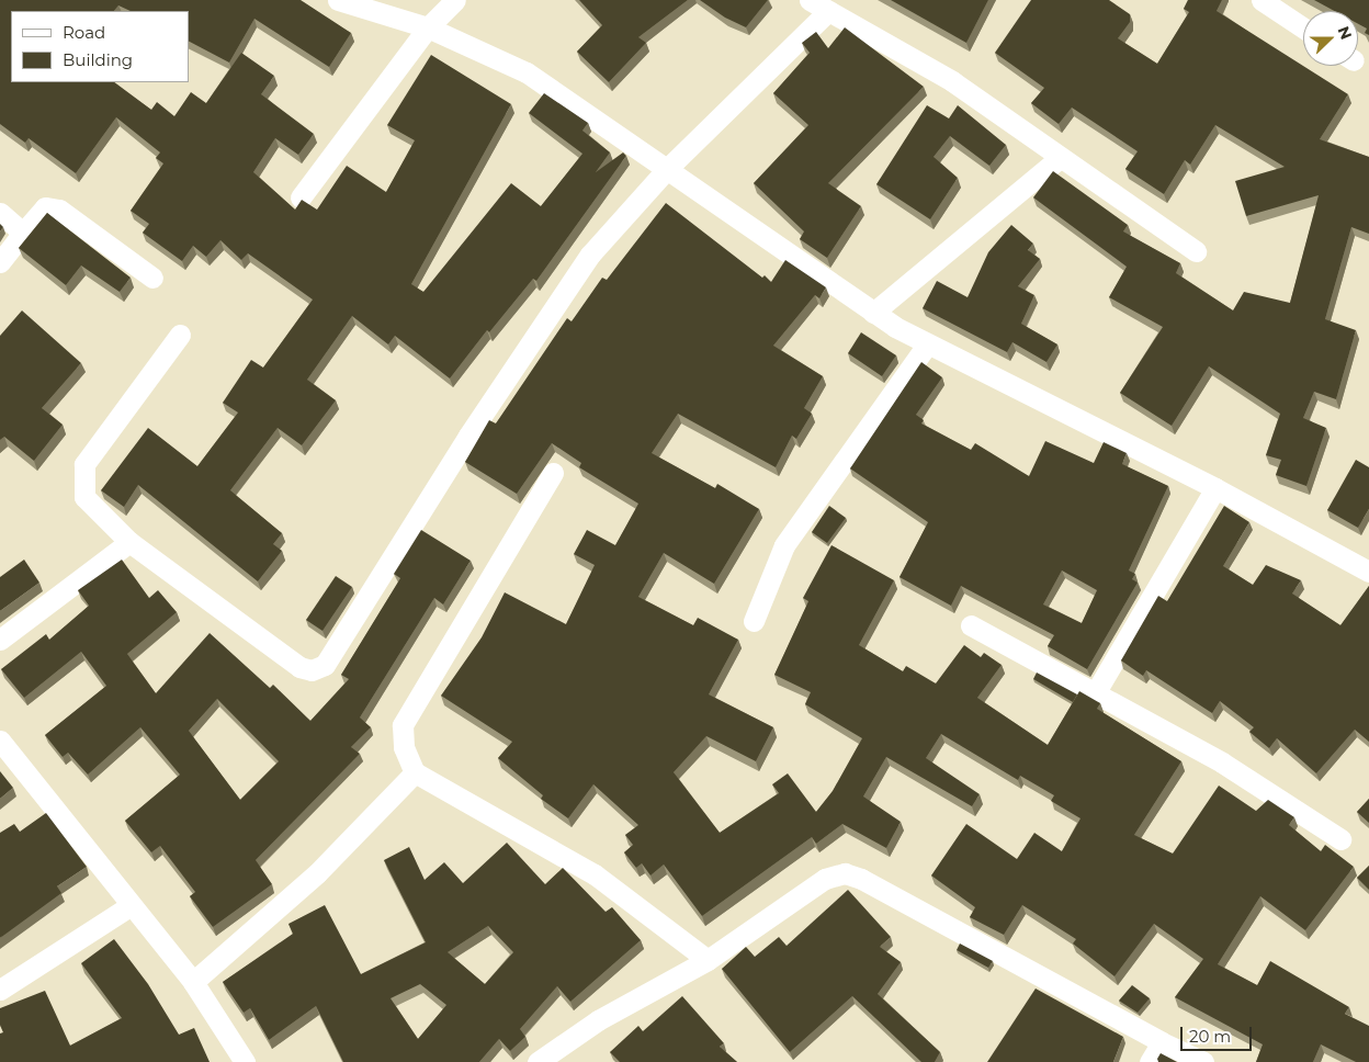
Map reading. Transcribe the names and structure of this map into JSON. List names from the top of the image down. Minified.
{"legend":["Road","Building"],"scale_bar":"20 m","north":"right"}
